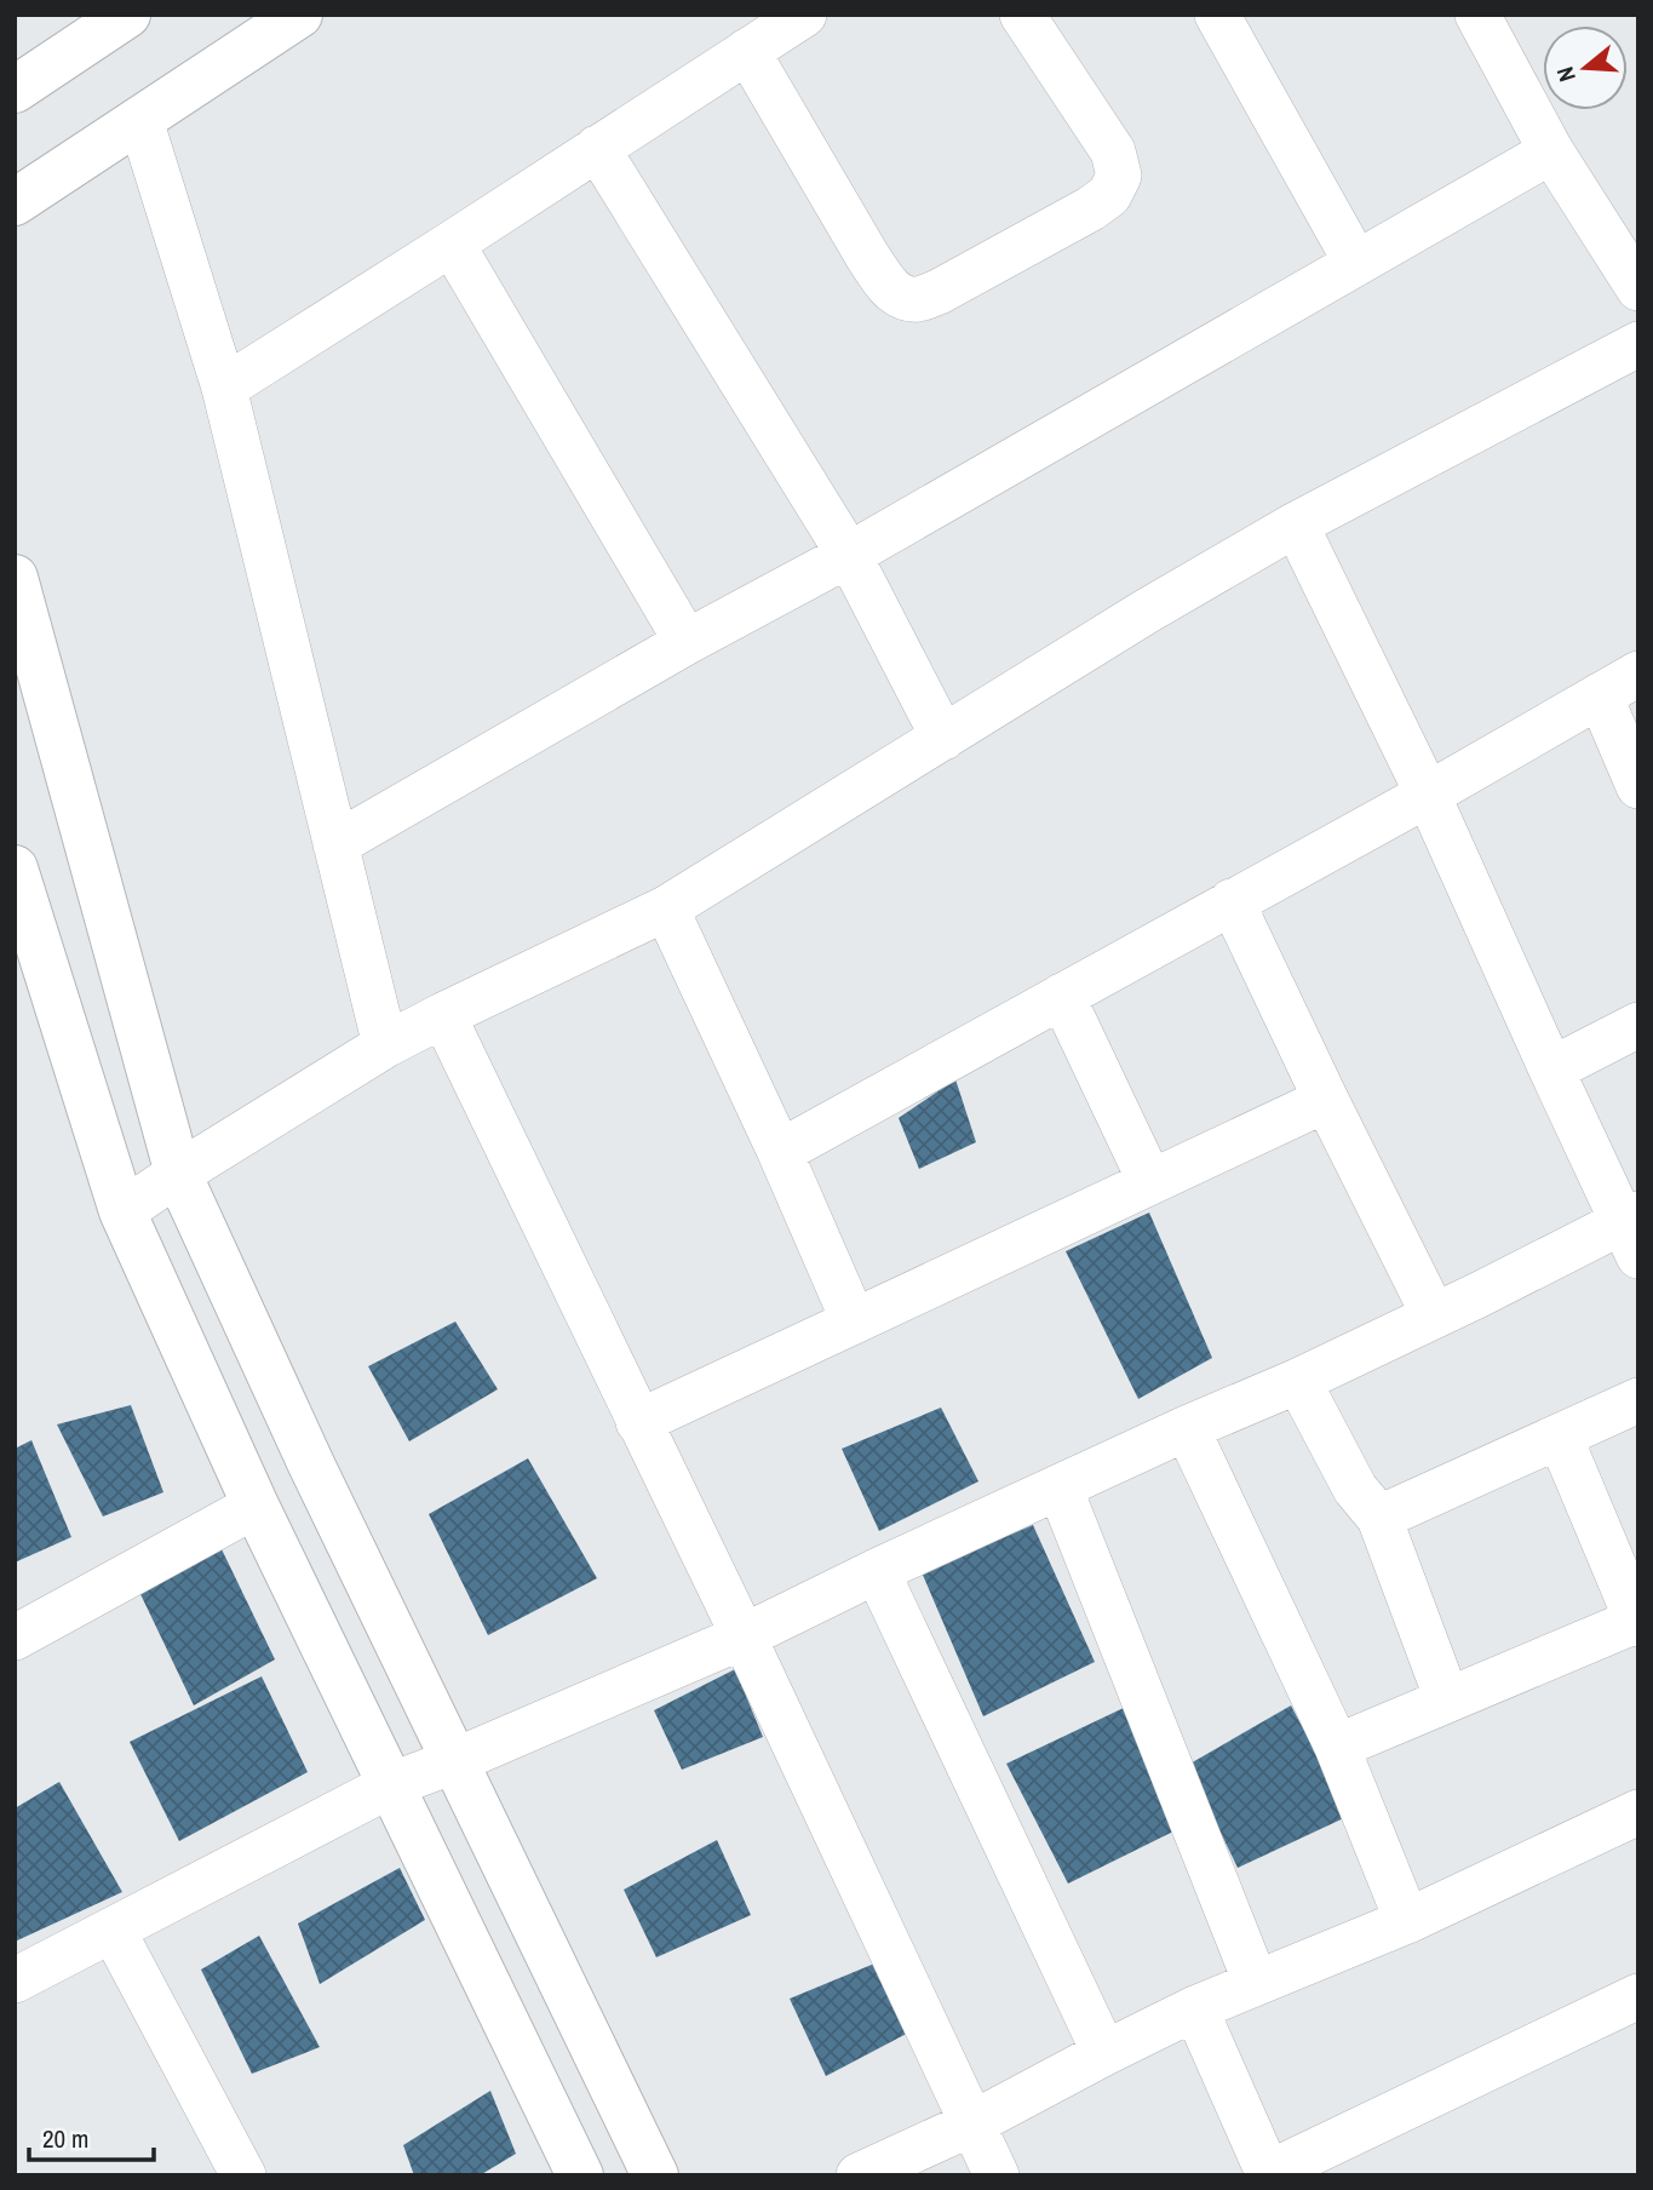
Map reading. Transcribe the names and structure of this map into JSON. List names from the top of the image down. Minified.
{"scale_bar":"20 m","north":"left"}
